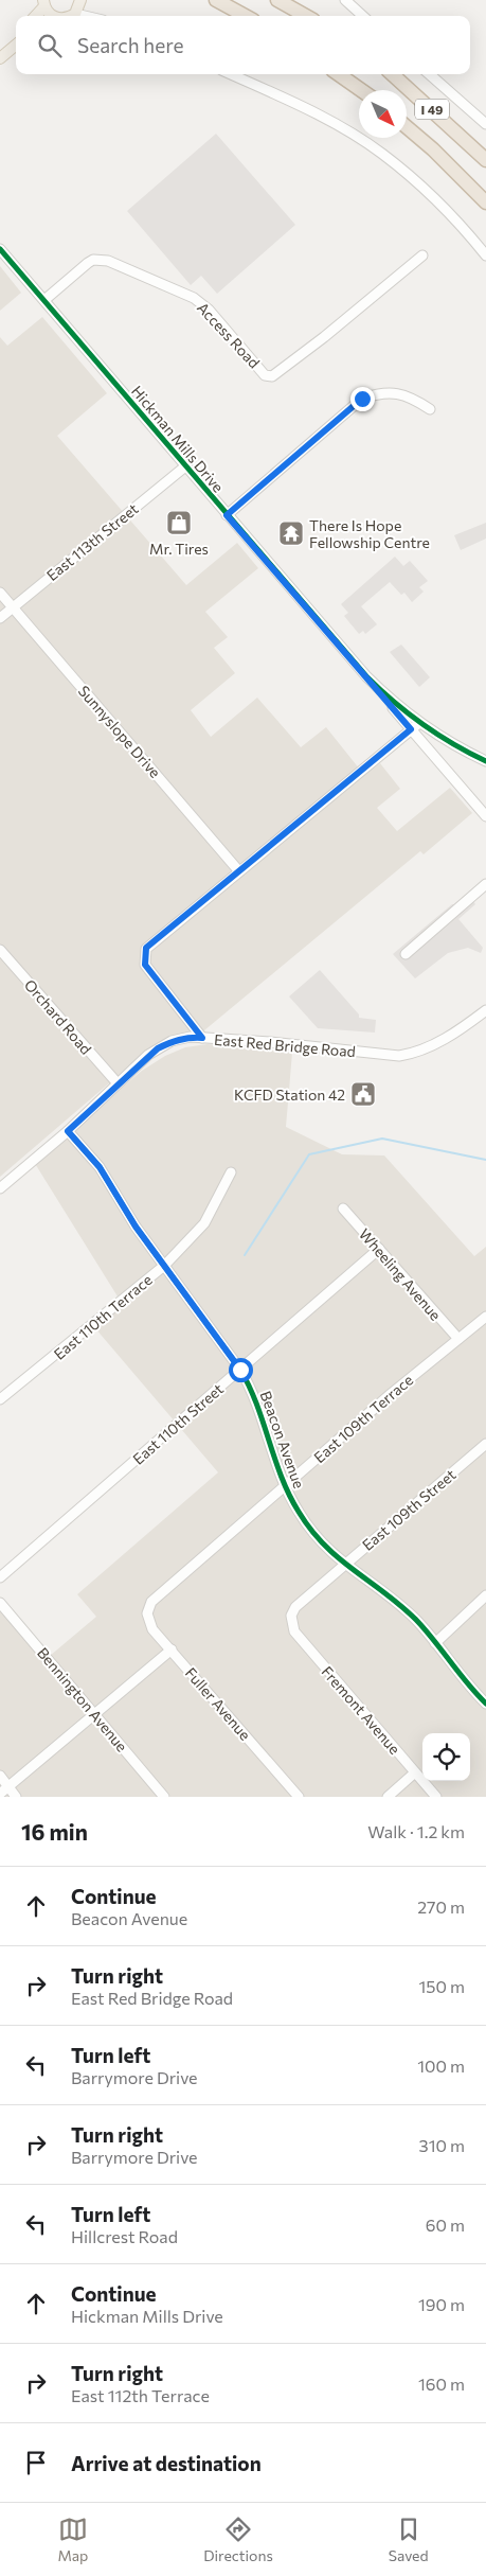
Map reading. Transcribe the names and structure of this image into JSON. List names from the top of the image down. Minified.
{"streets":{"highway":["I 49"],"street":["Access Road","Hickman Mills Drive","East 113th Street","Sunnyslope Drive","Orchard Road","East Red Bridge Road","Wheeling Avenue","East 110th Terrace","East 109th Terrace","East 110th Street","Beacon Avenue","East 109th Street","Bennington Avenue","Fuller Avenue","Fremont Avenue"]},"crossings":[["Access Road","Hickman Mills Drive"],["Hickman Mills Drive","East 113th Street"],["East 113th Street","Sunnyslope Drive"],["Orchard Road","East Red Bridge Road"],["East Red Bridge Road","Beacon Avenue"],["Wheeling Avenue","East 109th Terrace"],["Wheeling Avenue","East 110th Street"],["East 110th Terrace","Beacon Avenue"],["East 109th Terrace","Beacon Avenue"],["East 109th Terrace","Fuller Avenue"],["East 110th Street","Beacon Avenue"],["Beacon Avenue","East 109th Street"],["East 109th Street","Fremont Avenue"]],"places":{"shop":["Mr. Tires"],"temple":["There Is Hope Fellowship Centre"],"public building":["KCFD Station 42"]},"north":"bottom right","page":{"search":"Search here","heading":["16 min","Walk · 1.2 km"],"list":[["Continue","Beacon Avenue","270 m"],["Turn right","East Red Bridge Road","150 m"],["Turn left","Barrymore Drive","100 m"],["Turn right","Barrymore Drive","310 m"],["Turn left","Hillcrest Road","60 m"],["Continue","Hickman Mills Drive","190 m"],["Turn right","East 112th Terrace","160 m"],"Arrive at destination"],"nav":["Map","Directions","Saved"]}}
